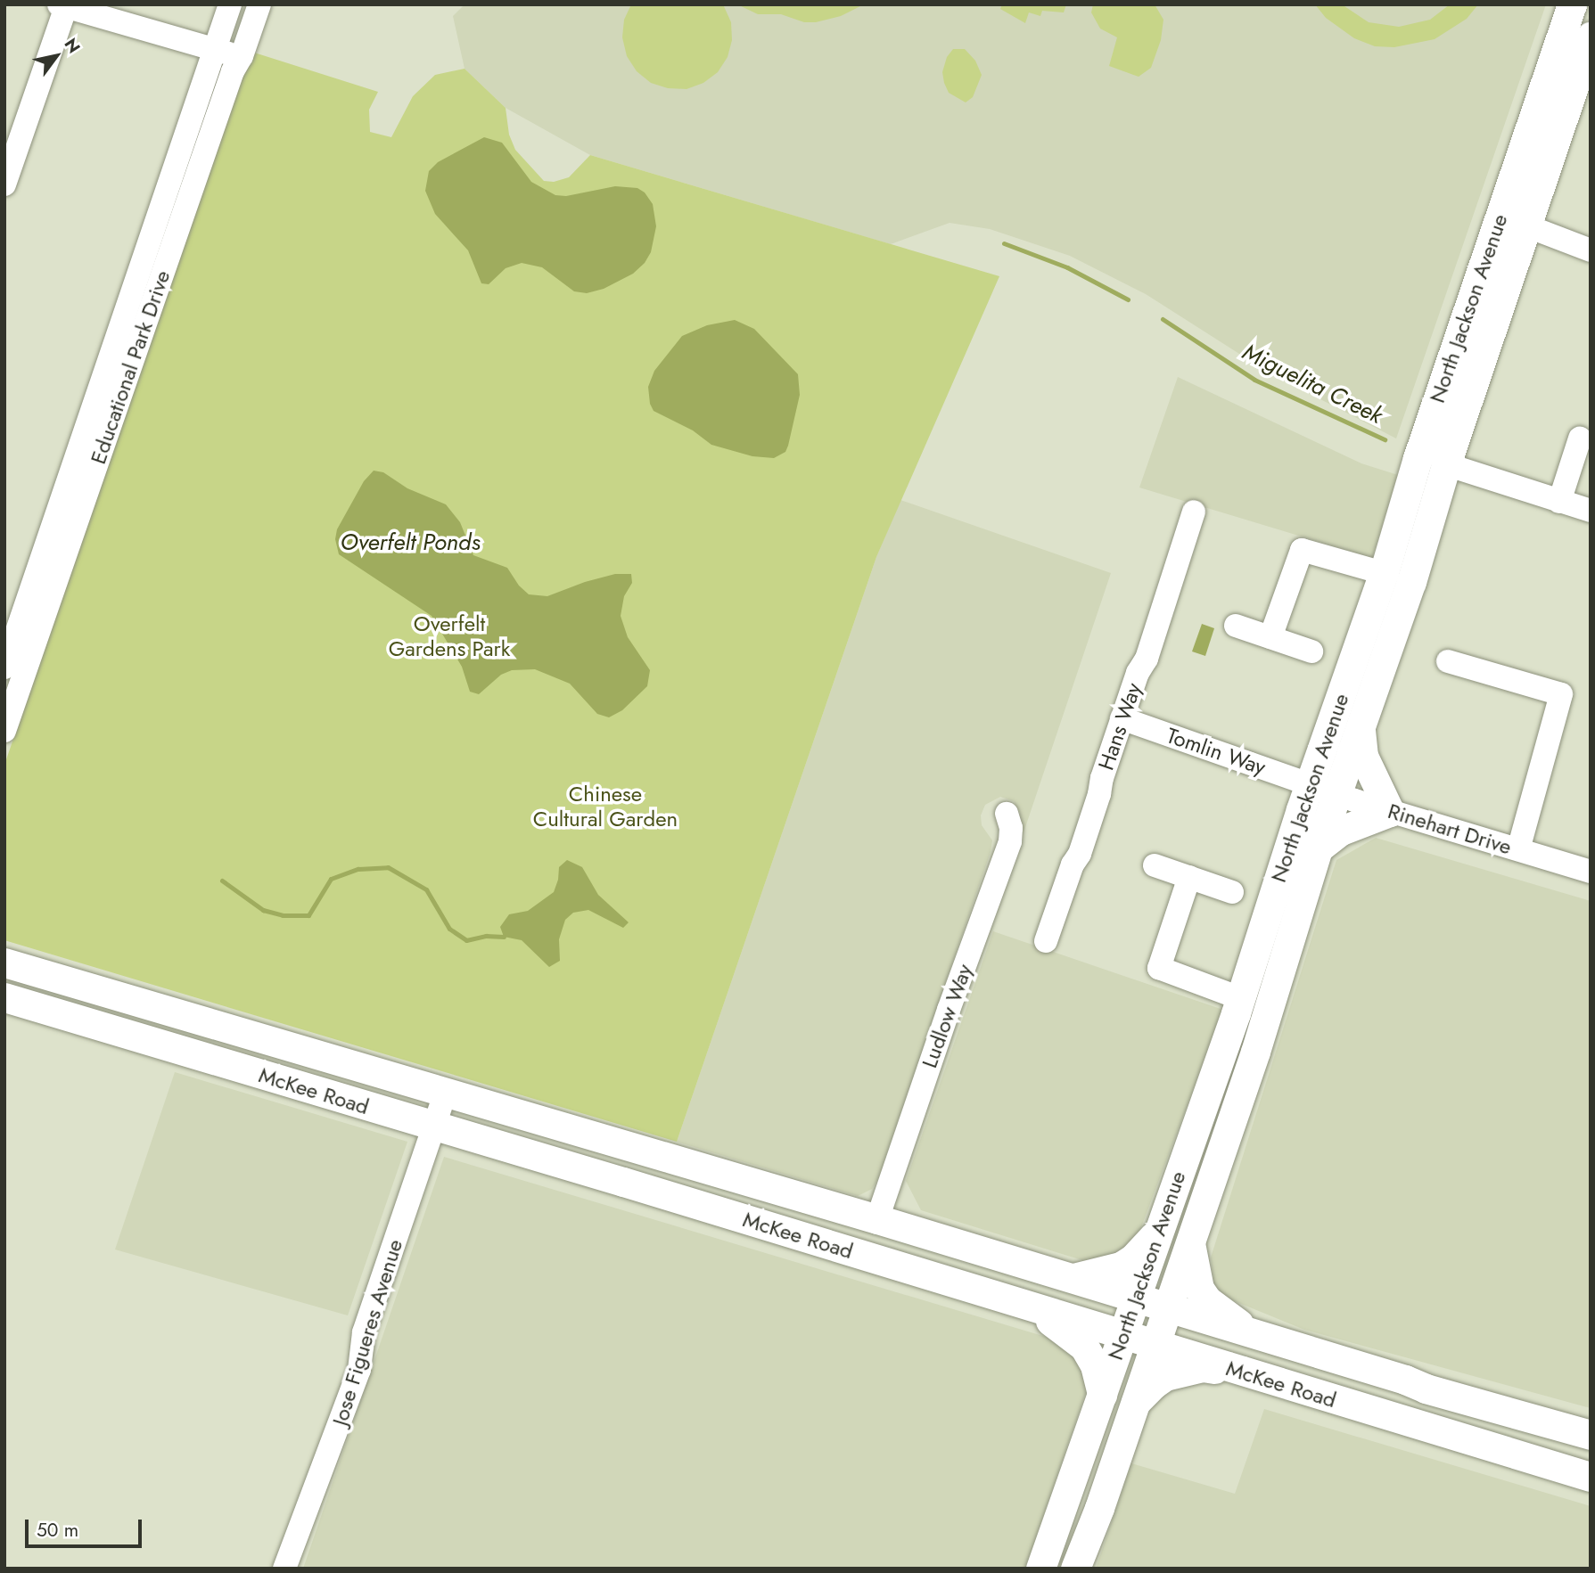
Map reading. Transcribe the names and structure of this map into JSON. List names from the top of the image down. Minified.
{"streets":{"main road":["North Jackson Avenue","McKee Road"],"street":["Educational Park Drive","Hans Way","Tomlin Way","Rinehart Drive","Ludlow Way","Jose Figueres Avenue"]},"crossings":[["North Jackson Avenue","Tomlin Way"],["North Jackson Avenue","Rinehart Drive"],["North Jackson Avenue","McKee Road"],["Hans Way","Tomlin Way"],["Tomlin Way","Rinehart Drive"],["Ludlow Way","McKee Road"],["McKee Road","Jose Figueres Avenue"]],"water":["Miguelita Creek","Overfelt Ponds"],"parks":["Overfelt Gardens Park","Chinese Cultural Garden"],"scale_bar":"50 m","north":"top right"}
